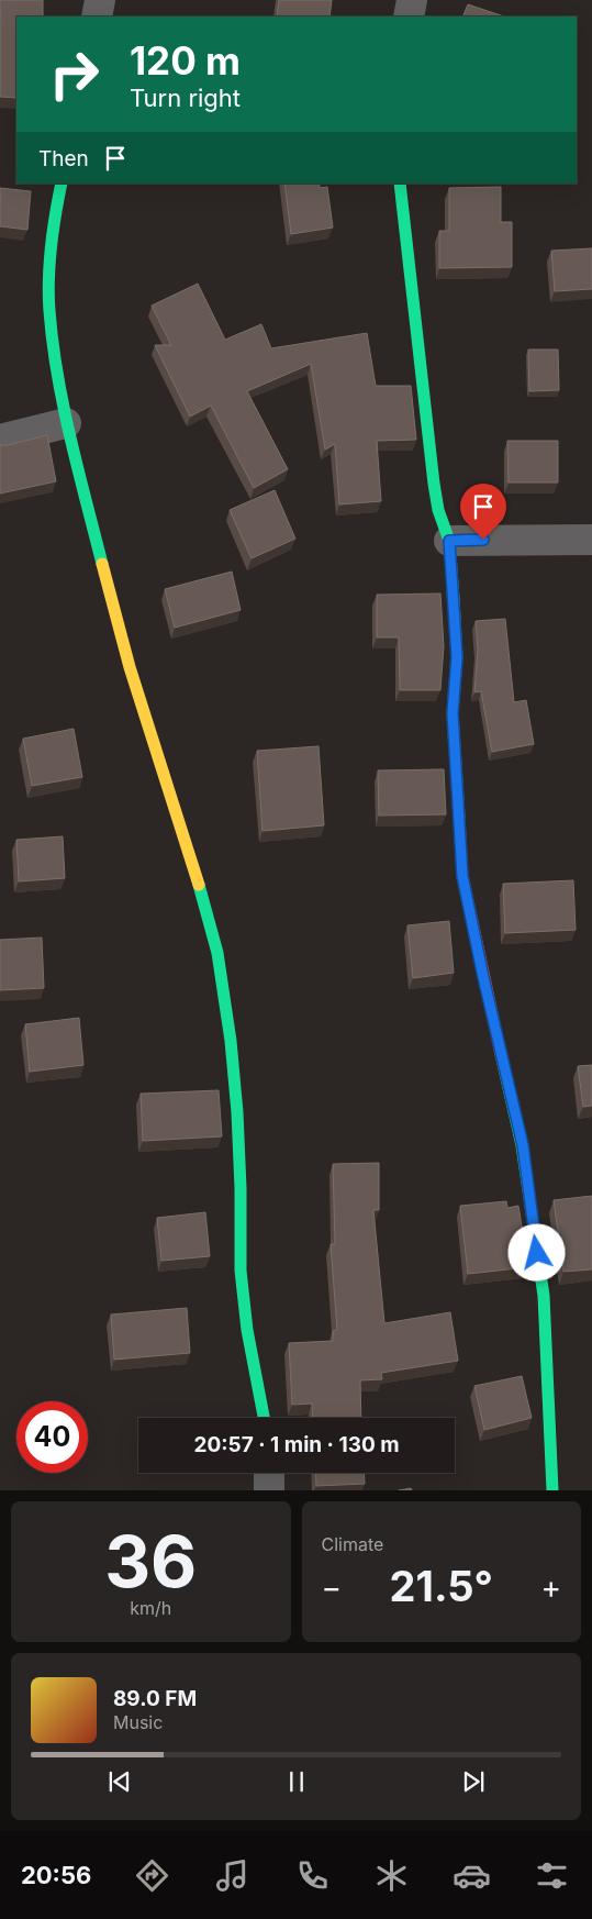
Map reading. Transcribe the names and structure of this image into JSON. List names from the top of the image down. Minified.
{"page":{"turn":["120 m","Turn right"],"then":"Then","limit":"40","trip":"20:57 · 1 min · 130 m","tile":[["36","km/h"],"Climate"],"heat":["−","21.5°","+"],"song":["89.0 FM","Music"],"tabs":"20:56"}}
